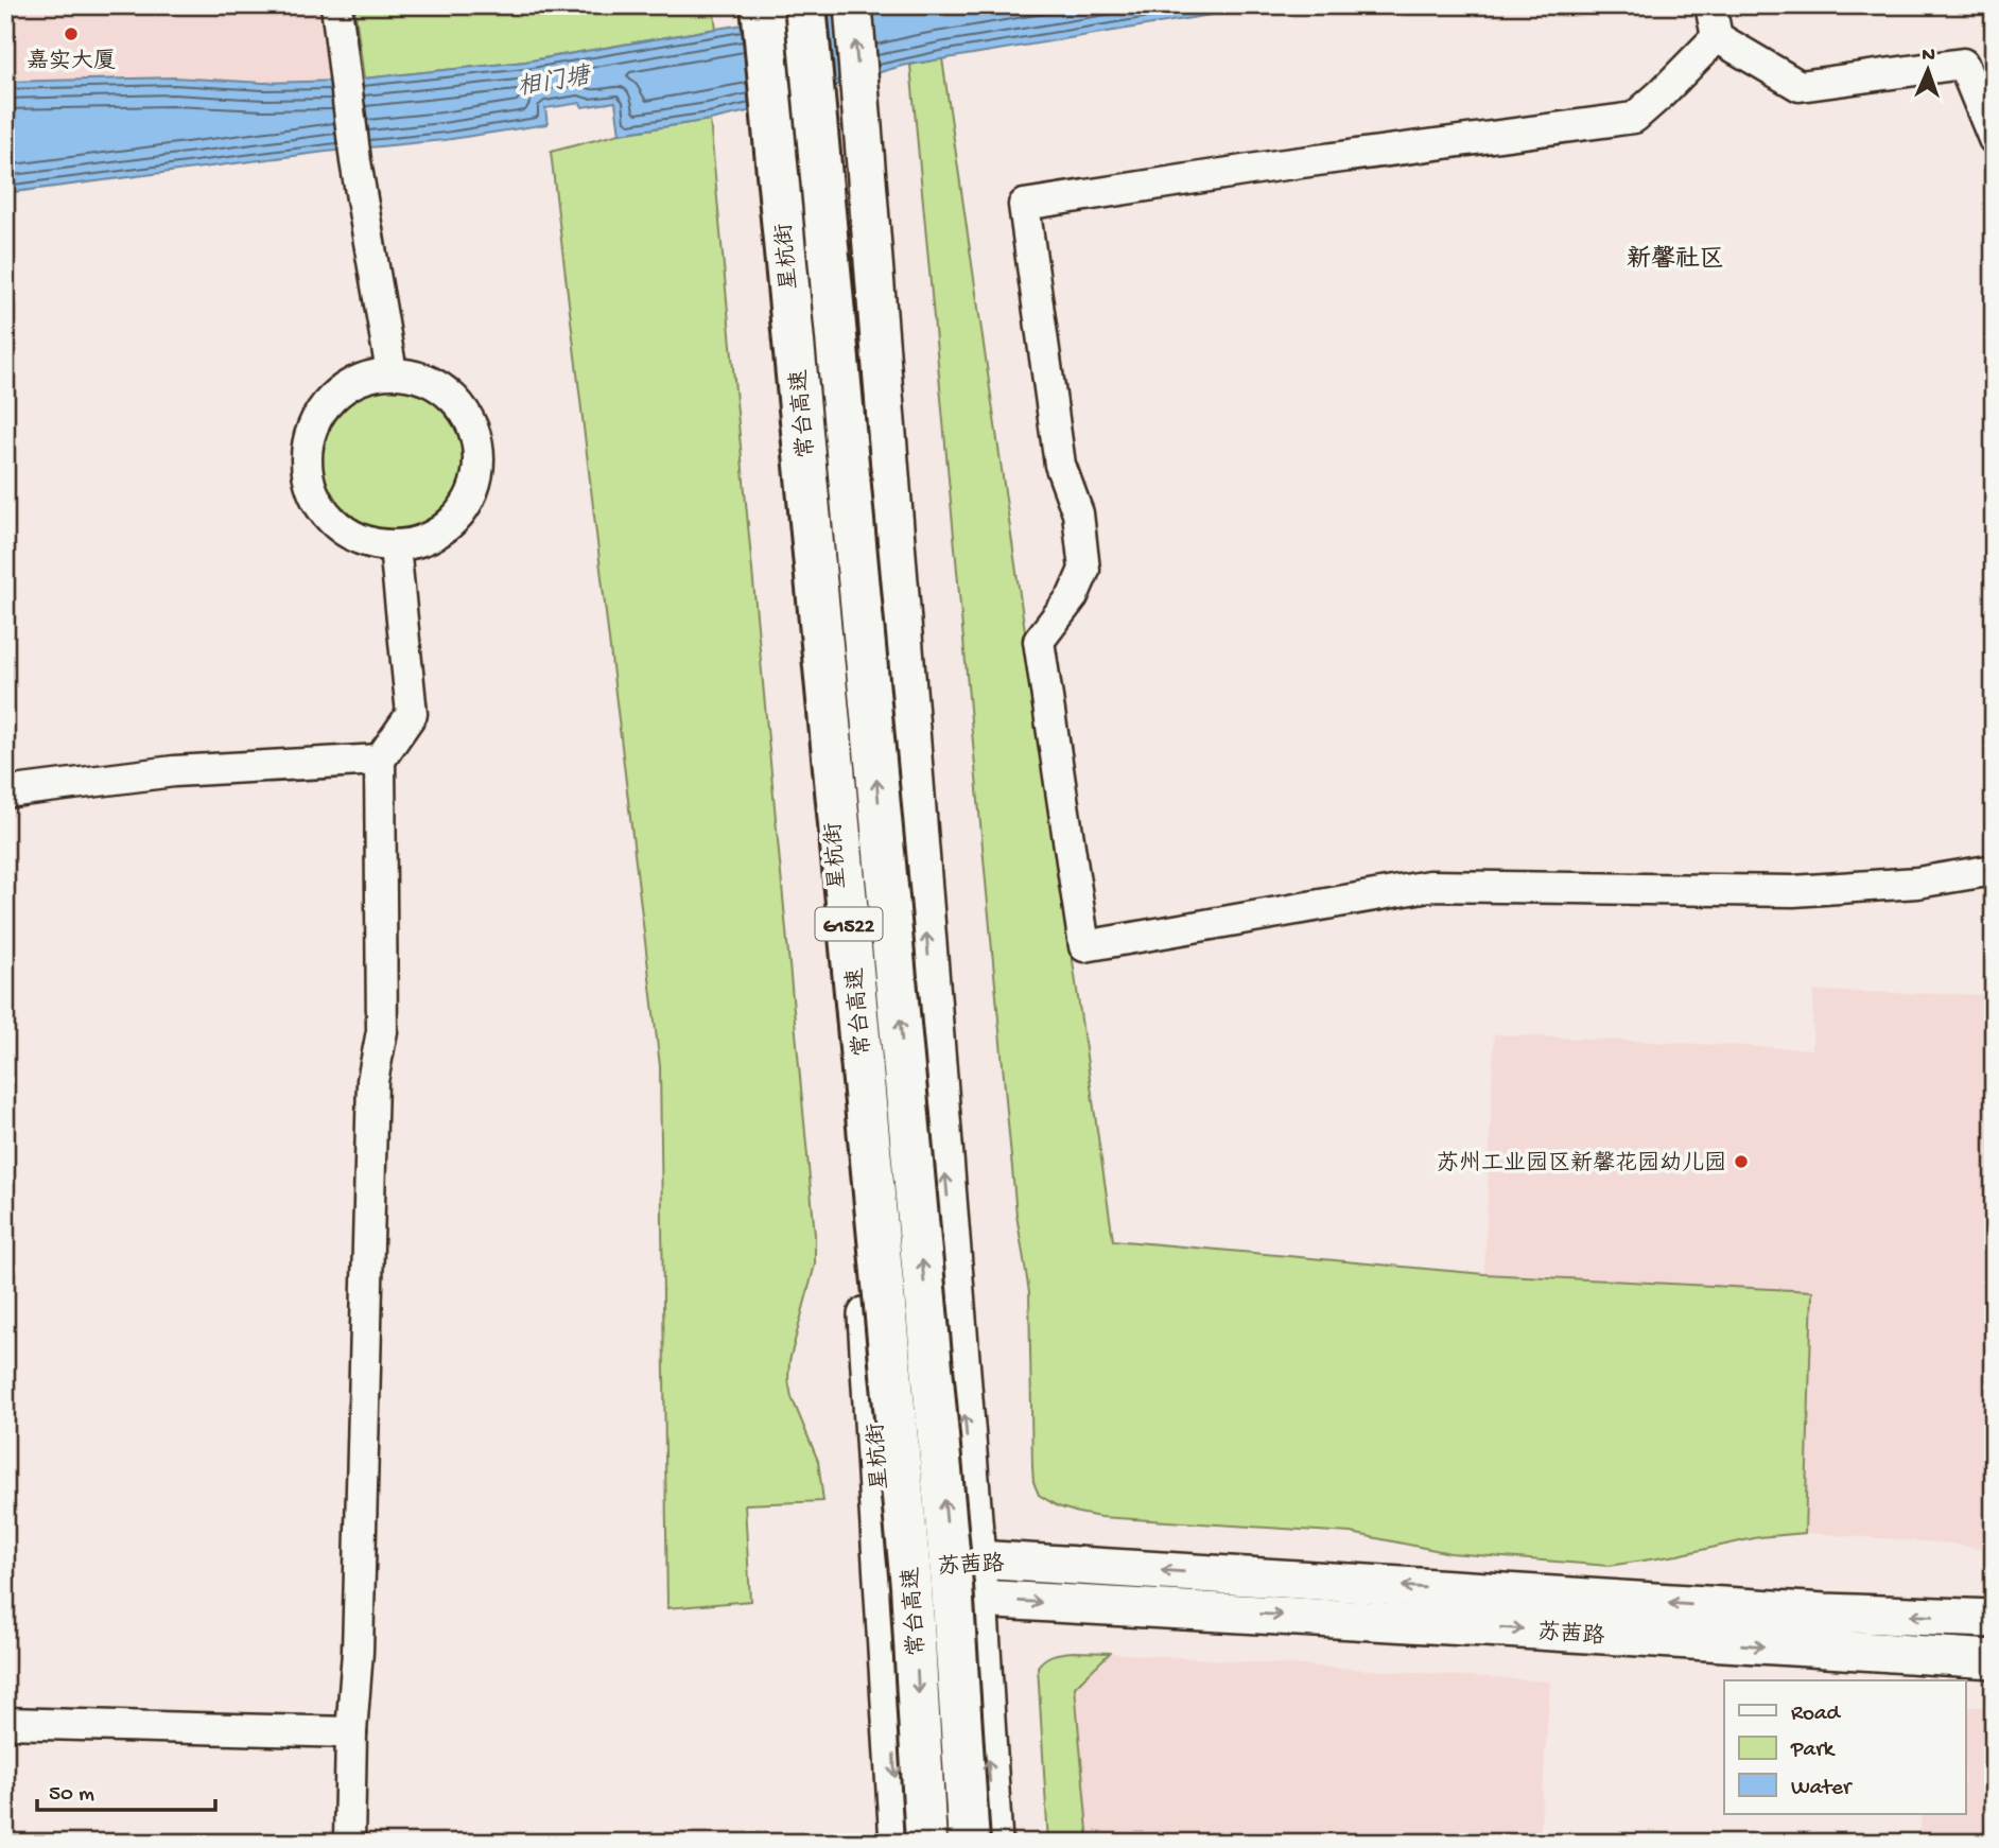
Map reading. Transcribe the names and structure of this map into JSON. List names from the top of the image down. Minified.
{"streets":{"highway":["常台高速","G1522"],"main road":["星杭街","苏茜路"]},"crossings":[["星杭街","常台高速"],["星杭街","苏茜路"]],"districts":["新馨社区"],"water":["相门塘"],"places":["嘉实大厦","苏州工业园区新馨花园幼儿园"],"legend":["Road","Park","Water"],"scale_bar":"50 m","north":"top"}
